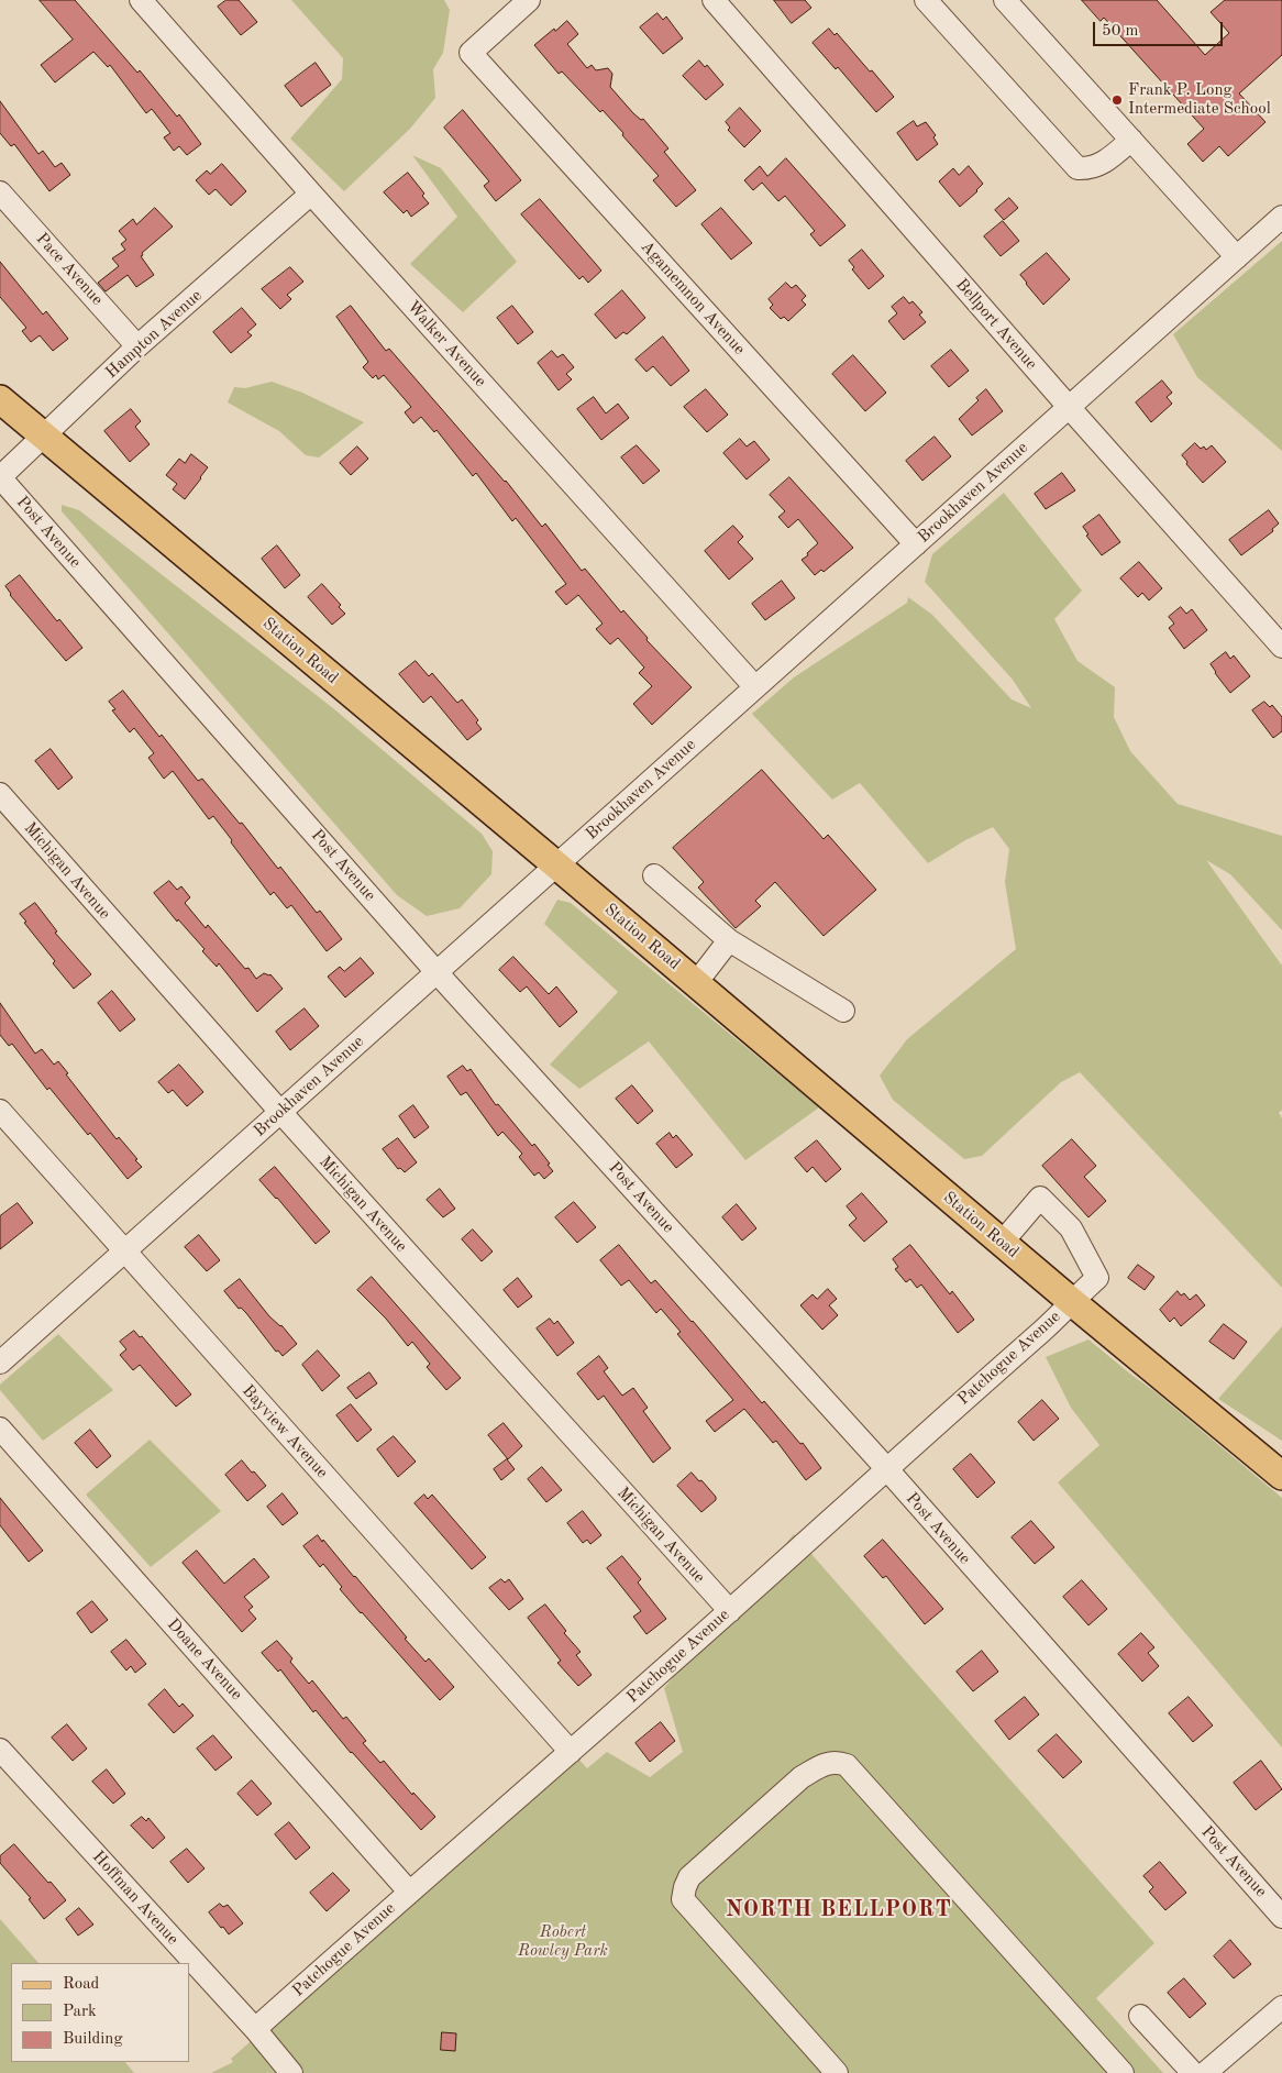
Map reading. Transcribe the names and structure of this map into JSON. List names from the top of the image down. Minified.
{"streets":{"main road":["Station Road"],"street":["Pace Avenue","Agamemnon Avenue","Bellport Avenue","Hampton Avenue","Walker Avenue","Brookhaven Avenue","Post Avenue","Michigan Avenue","Patchogue Avenue","Bayview Avenue","Doane Avenue","Hoffman Avenue"]},"crossings":[["Pace Avenue","Hampton Avenue"],["Agamemnon Avenue","Brookhaven Avenue"],["Bellport Avenue","Brookhaven Avenue"],["Hampton Avenue","Walker Avenue"],["Hampton Avenue","Post Avenue"],["Hampton Avenue","Station Road"],["Walker Avenue","Brookhaven Avenue"],["Brookhaven Avenue","Post Avenue"],["Brookhaven Avenue","Station Road"],["Brookhaven Avenue","Michigan Avenue"],["Brookhaven Avenue","Bayview Avenue"],["Post Avenue","Patchogue Avenue"],["Station Road","Patchogue Avenue"],["Michigan Avenue","Patchogue Avenue"],["Patchogue Avenue","Bayview Avenue"],["Patchogue Avenue","Doane Avenue"],["Patchogue Avenue","Hoffman Avenue"]],"districts":["NORTH BELLPORT"],"parks":["Robert Rowley Park"],"places":["Frank P. Long Intermediate School"],"legend":["Road","Park","Building"],"scale_bar":"50 m"}
